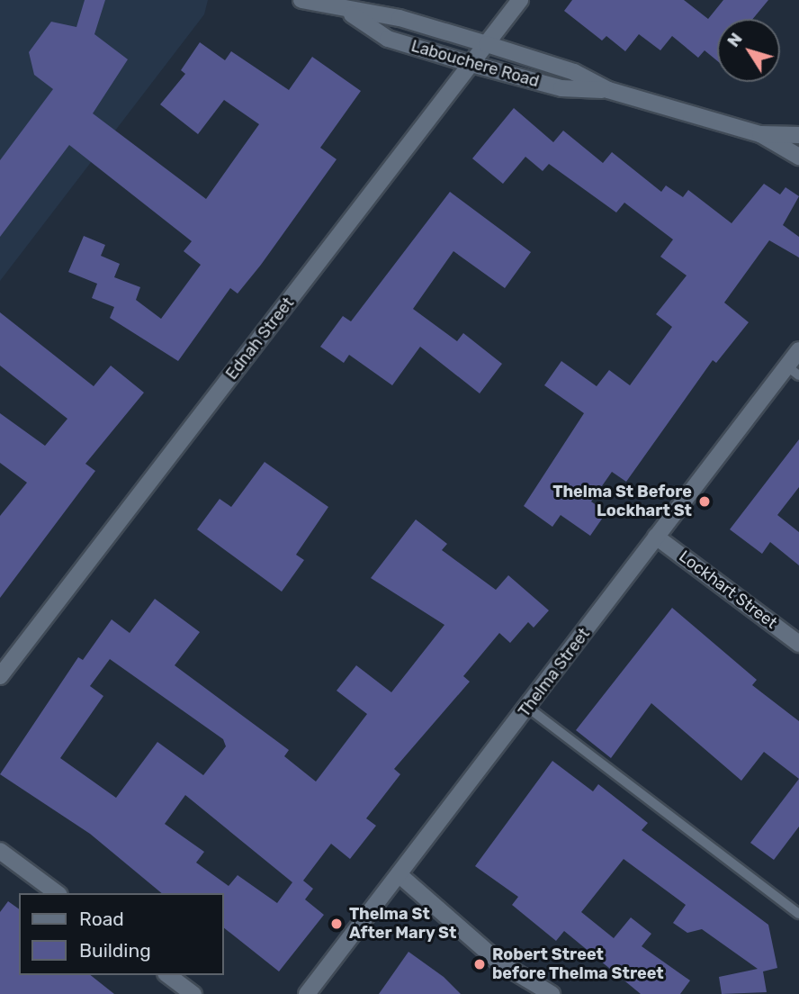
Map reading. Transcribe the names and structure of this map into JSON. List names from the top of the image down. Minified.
{"streets":{"street":["Labouchere Road","Ednah Street","Lockhart Street","Thelma Street"]},"crossings":[["Labouchere Road","Ednah Street"],["Lockhart Street","Thelma Street"]],"places":["Thelma St Before Lockhart St","Thelma St After Mary St","Robert Street before Thelma Street"],"legend":["Road","Building"],"north":"top left"}
